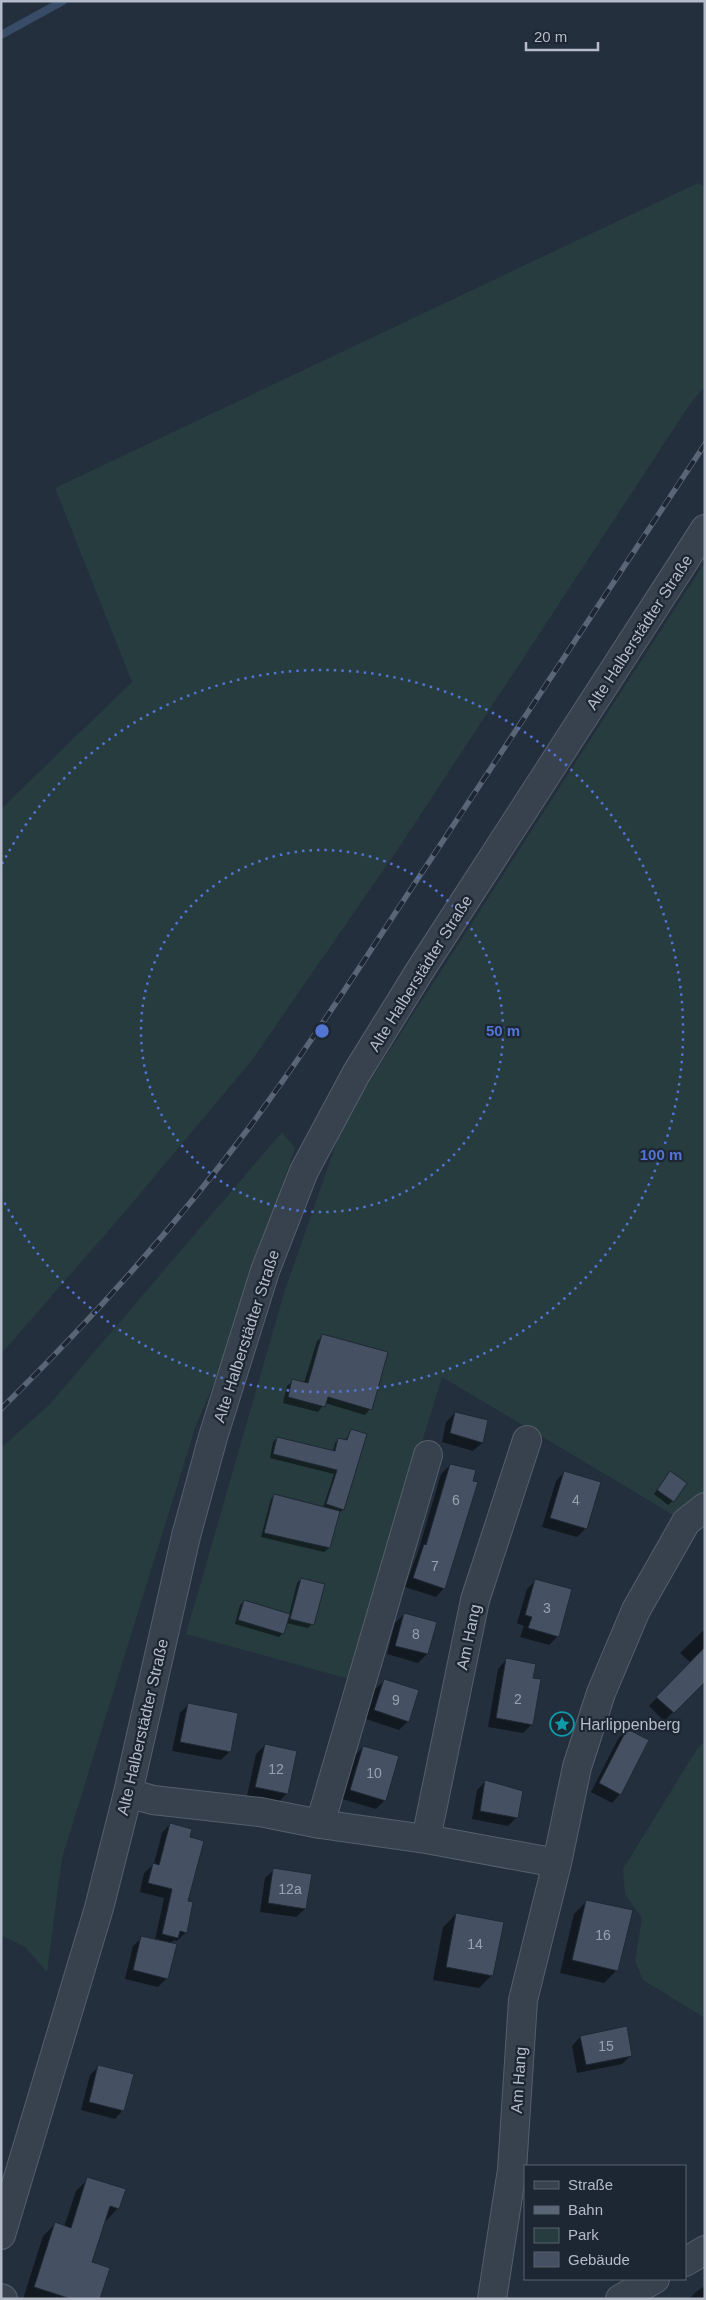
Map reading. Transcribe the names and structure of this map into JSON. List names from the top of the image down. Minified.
{"streets":{"street":["Alte Halberstädter Straße","Am Hang"]},"places":{"place":["Harlippenberg"]},"house_numbers":["6","4","7","3","8","2","9","12","10","12a","16","14","15"],"legend":["Straße","Bahn","Park","Gebäude"],"scale_bar":"20 m","rings":["50 m","100 m"]}
